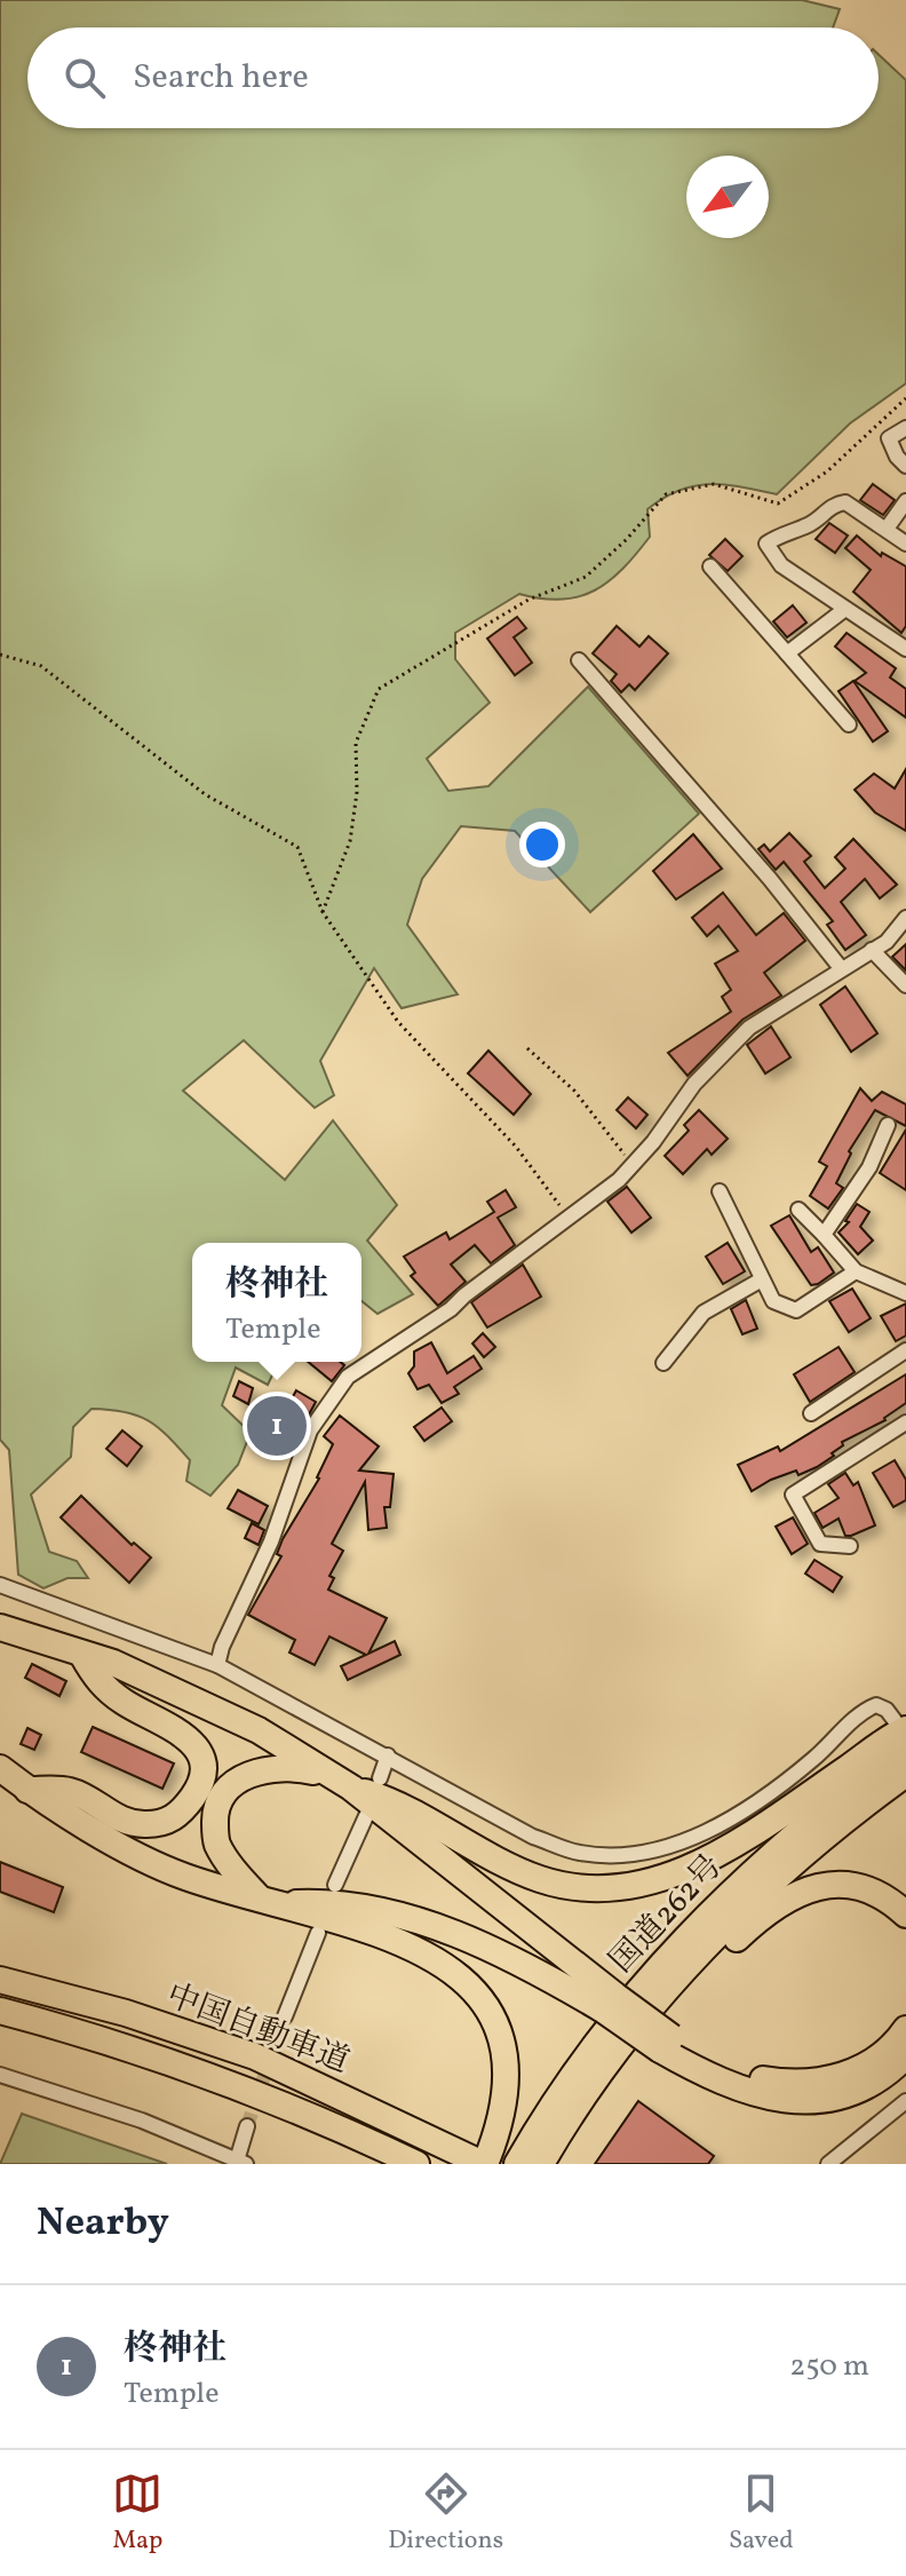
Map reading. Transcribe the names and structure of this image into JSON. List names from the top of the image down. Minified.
{"streets":{"highway":["国道262号","中国自動車道"]},"north":"bottom left","page":{"search":"Search here","popup":["柊神社","Temple"],"pins":"1","heading":"Nearby","list":[{"mark":"1","name":"柊神社","note":"Temple","value":"250 m"}],"nav":["Map","Directions","Saved"]}}
